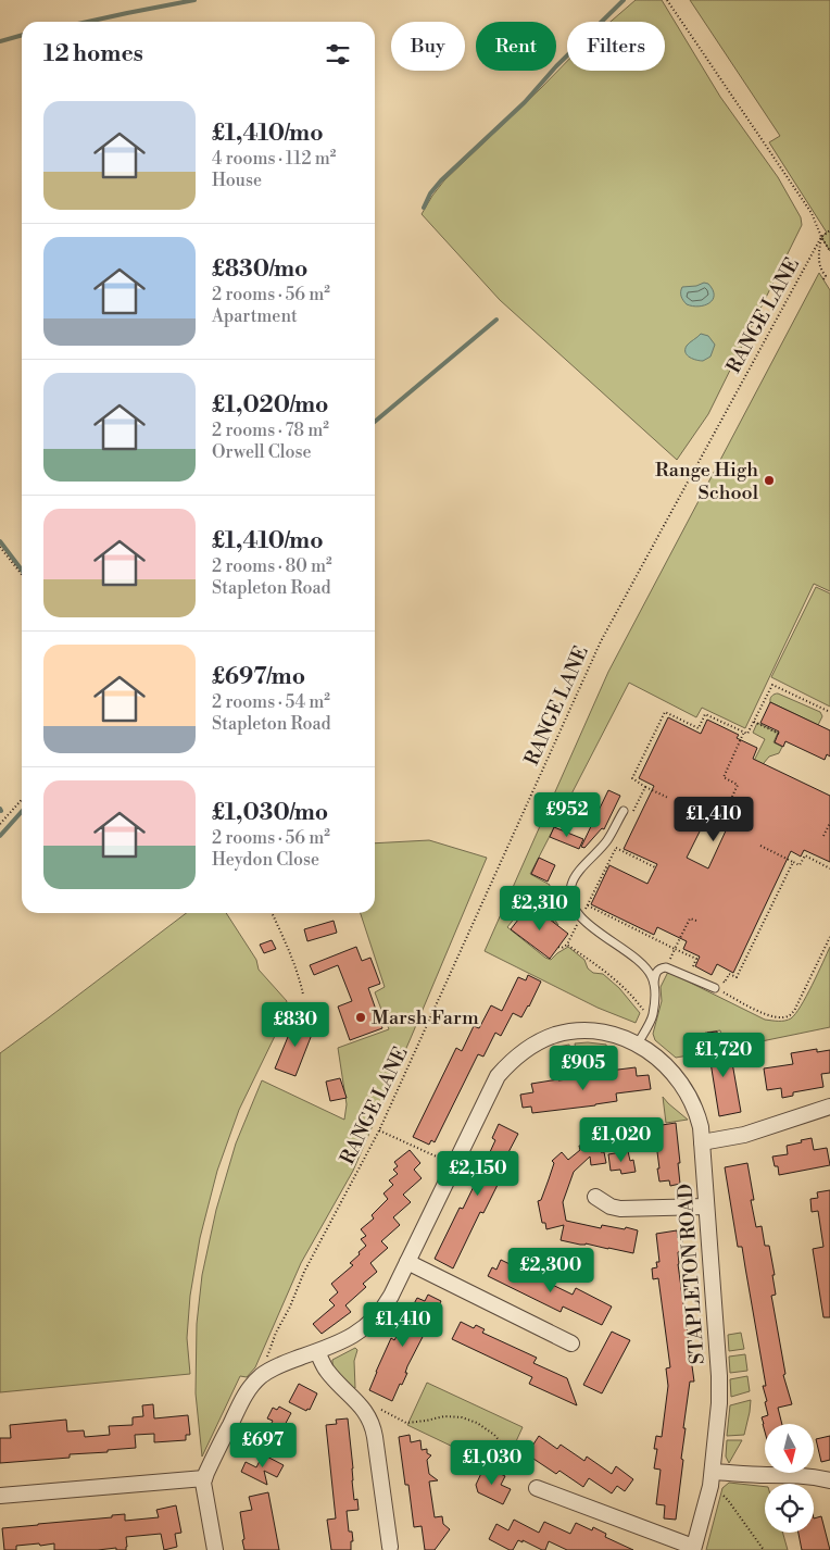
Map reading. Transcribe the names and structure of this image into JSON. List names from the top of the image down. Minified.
{"streets":{"street":["STAPLETON ROAD"],"path":["RANGE LANE"]},"crossings":[["RANGE LANE","STAPLETON ROAD"]],"places":["Range High School","Marsh Farm"],"north":"bottom","page":{"chip":["Buy","Rent","Filters"],"heading":"12 homes","list":[{"name":"£1,410/mo","note":"4 rooms · 112 m² · House"},{"name":"£830/mo","note":"2 rooms · 56 m² · Apartment"},{"name":"£1,020/mo","note":"2 rooms · 78 m² · Orwell Close"},{"name":"£1,410/mo","note":"2 rooms · 80 m² · Stapleton Road"},{"name":"£697/mo","note":"2 rooms · 54 m² · Stapleton Road"},{"name":"£1,030/mo","note":"2 rooms · 56 m² · Heydon Close"}],"price":["£952","£1,410","£2,310","£830","£1,720","£905","£1,020","£2,150","£2,300","£1,410","£697","£1,030"]}}
